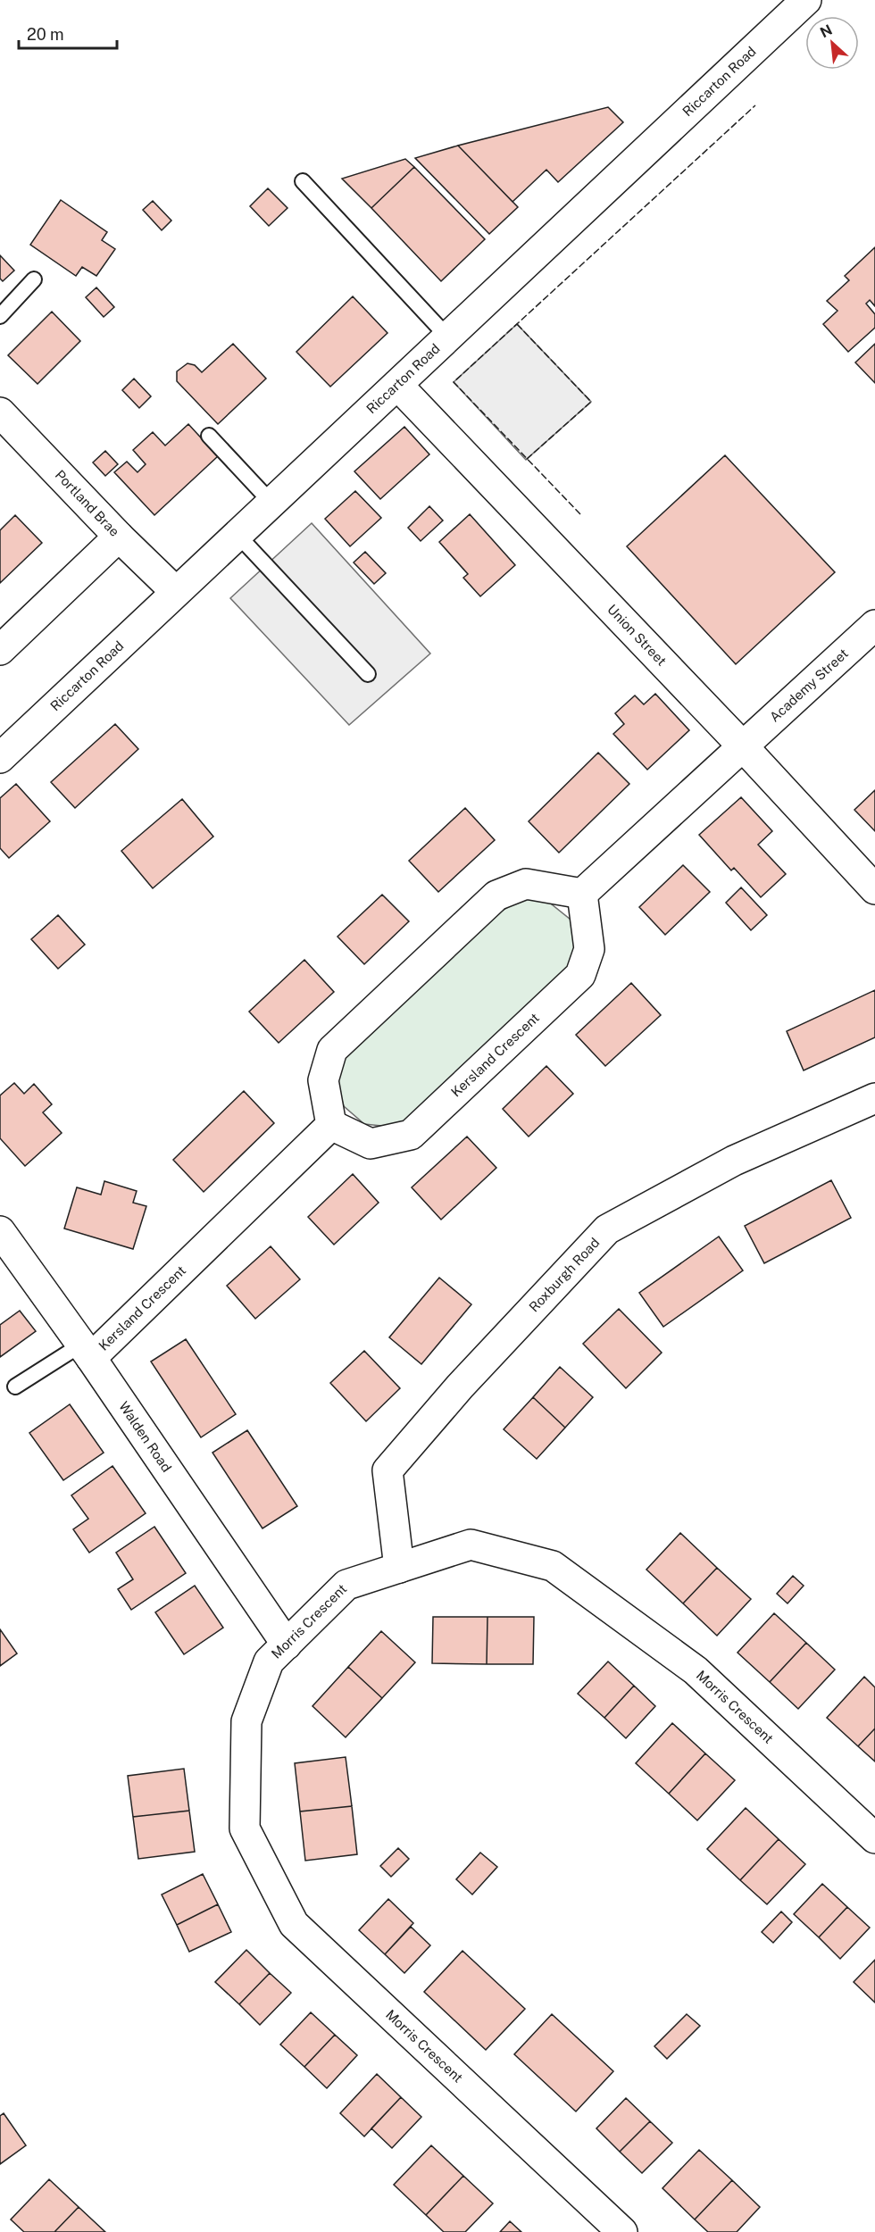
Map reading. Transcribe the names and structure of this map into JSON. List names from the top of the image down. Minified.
{"streets":{"street":["Riccarton Road","Portland Brae","Union Street","Academy Street","Kersland Crescent","Roxburgh Road","Walden Road","Morris Crescent"]},"crossings":[["Riccarton Road","Portland Brae"],["Riccarton Road","Union Street"],["Union Street","Academy Street"],["Kersland Crescent","Walden Road"],["Roxburgh Road","Morris Crescent"],["Walden Road","Morris Crescent"]],"scale_bar":"20 m","north":"top left"}
